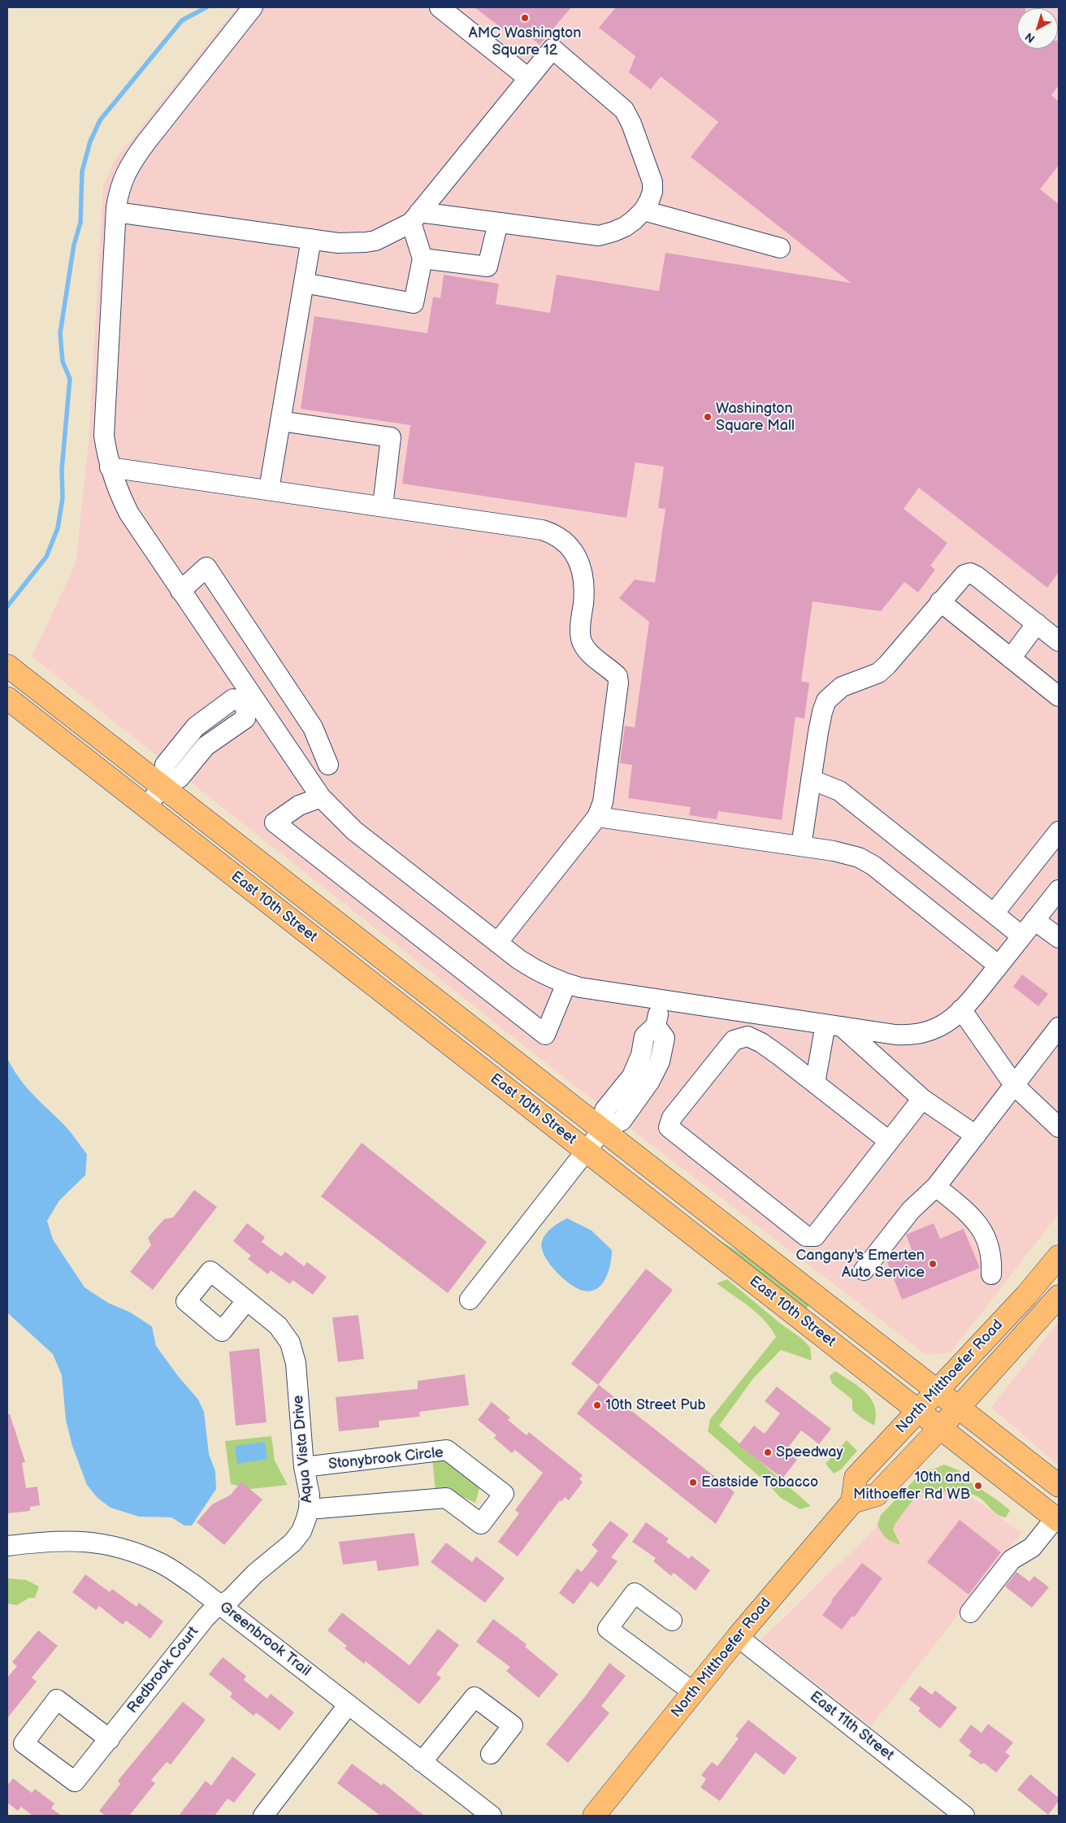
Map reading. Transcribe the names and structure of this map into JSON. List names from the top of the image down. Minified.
{"streets":{"main road":["East 10th Street","North Mitthoefer Road"],"street":["Aqua Vista Drive","Stonybrook Circle","Greenbrook Trail","Redbrook Court","East 11th Street"]},"crossings":[["East 10th Street","North Mitthoefer Road"],["North Mitthoefer Road","East 11th Street"],["Aqua Vista Drive","Stonybrook Circle"],["Aqua Vista Drive","Greenbrook Trail"],["Aqua Vista Drive","Redbrook Court"],["Greenbrook Trail","Redbrook Court"]],"places":["AMC Washington Square 12","Washington Square Mall","Cangany's Emerten Auto Service","10th Street Pub","Speedway","Eastside Tobacco","10th and Mithoeffer Rd WB"],"north":"bottom left"}
